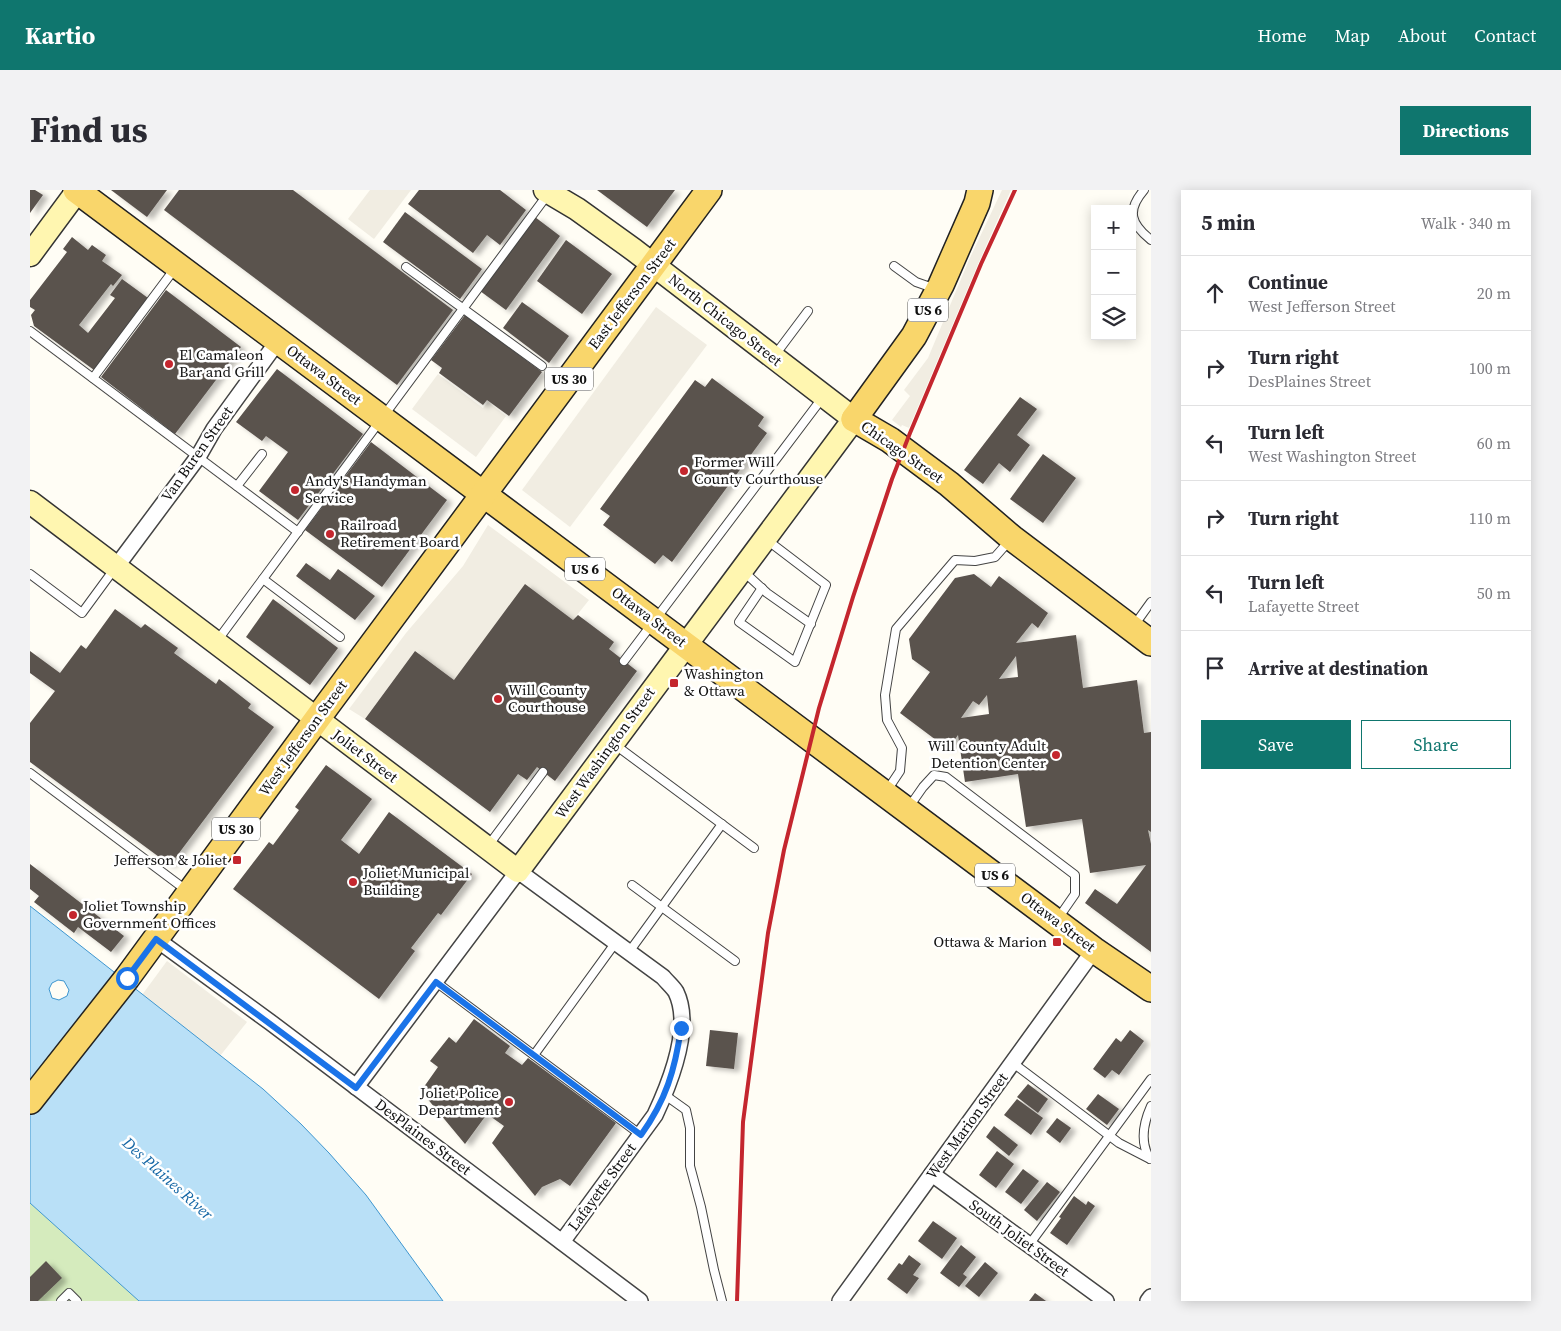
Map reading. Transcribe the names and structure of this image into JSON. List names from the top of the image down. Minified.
{"streets":{"main road":["East Jefferson Street","US 6","Ottawa Street","US 30","Chicago Street","West Jefferson Street"],"street":["North Chicago Street","Van Buren Street","West Washington Street","Joliet Street","West Marion Street","DesPlaines Street","Lafayette Street","South Joliet Street"]},"crossings":[["East Jefferson Street","North Chicago Street"],["East Jefferson Street","Ottawa Street"],["East Jefferson Street","West Jefferson Street"],["US 6","North Chicago Street"],["US 6","Chicago Street"],["US 6","West Washington Street"],["North Chicago Street","Chicago Street"],["North Chicago Street","West Washington Street"],["Ottawa Street","Van Buren Street"],["Ottawa Street","West Jefferson Street"],["Ottawa Street","West Washington Street"],["Ottawa Street","West Marion Street"],["Chicago Street","West Washington Street"],["Van Buren Street","Joliet Street"],["West Jefferson Street","Joliet Street"],["West Jefferson Street","DesPlaines Street"],["West Washington Street","Joliet Street"],["West Washington Street","DesPlaines Street"],["Joliet Street","Lafayette Street"],["West Marion Street","South Joliet Street"],["DesPlaines Street","Lafayette Street"]],"water":["Des Plaines River"],"places":{"other":["El Camaleon Bar and Grill","Former Will County Courthouse","Andy's Handyman Service","Railroad Retirement Board","Will County Courthouse","Will County Adult Detention Center","Joliet Municipal Building","Joliet Township Government Offices","Joliet Police Department"],"transit":["Washington & Ottawa","Jefferson & Joliet","Ottawa & Marion"]},"page":{"header":"Kartio","nav":["Home","Map","About","Contact"],"title":"Find us","buttons":["Directions",["Save","Share"]],"heading":["5 min","Walk · 340 m"],"map_buttons":["+","−"],"list":[["Continue","West Jefferson Street","20 m"],["Turn right","DesPlaines Street","100 m"],["Turn left","West Washington Street","60 m"],["Turn right","110 m"],["Turn left","Lafayette Street","50 m"],"Arrive at destination"]}}
